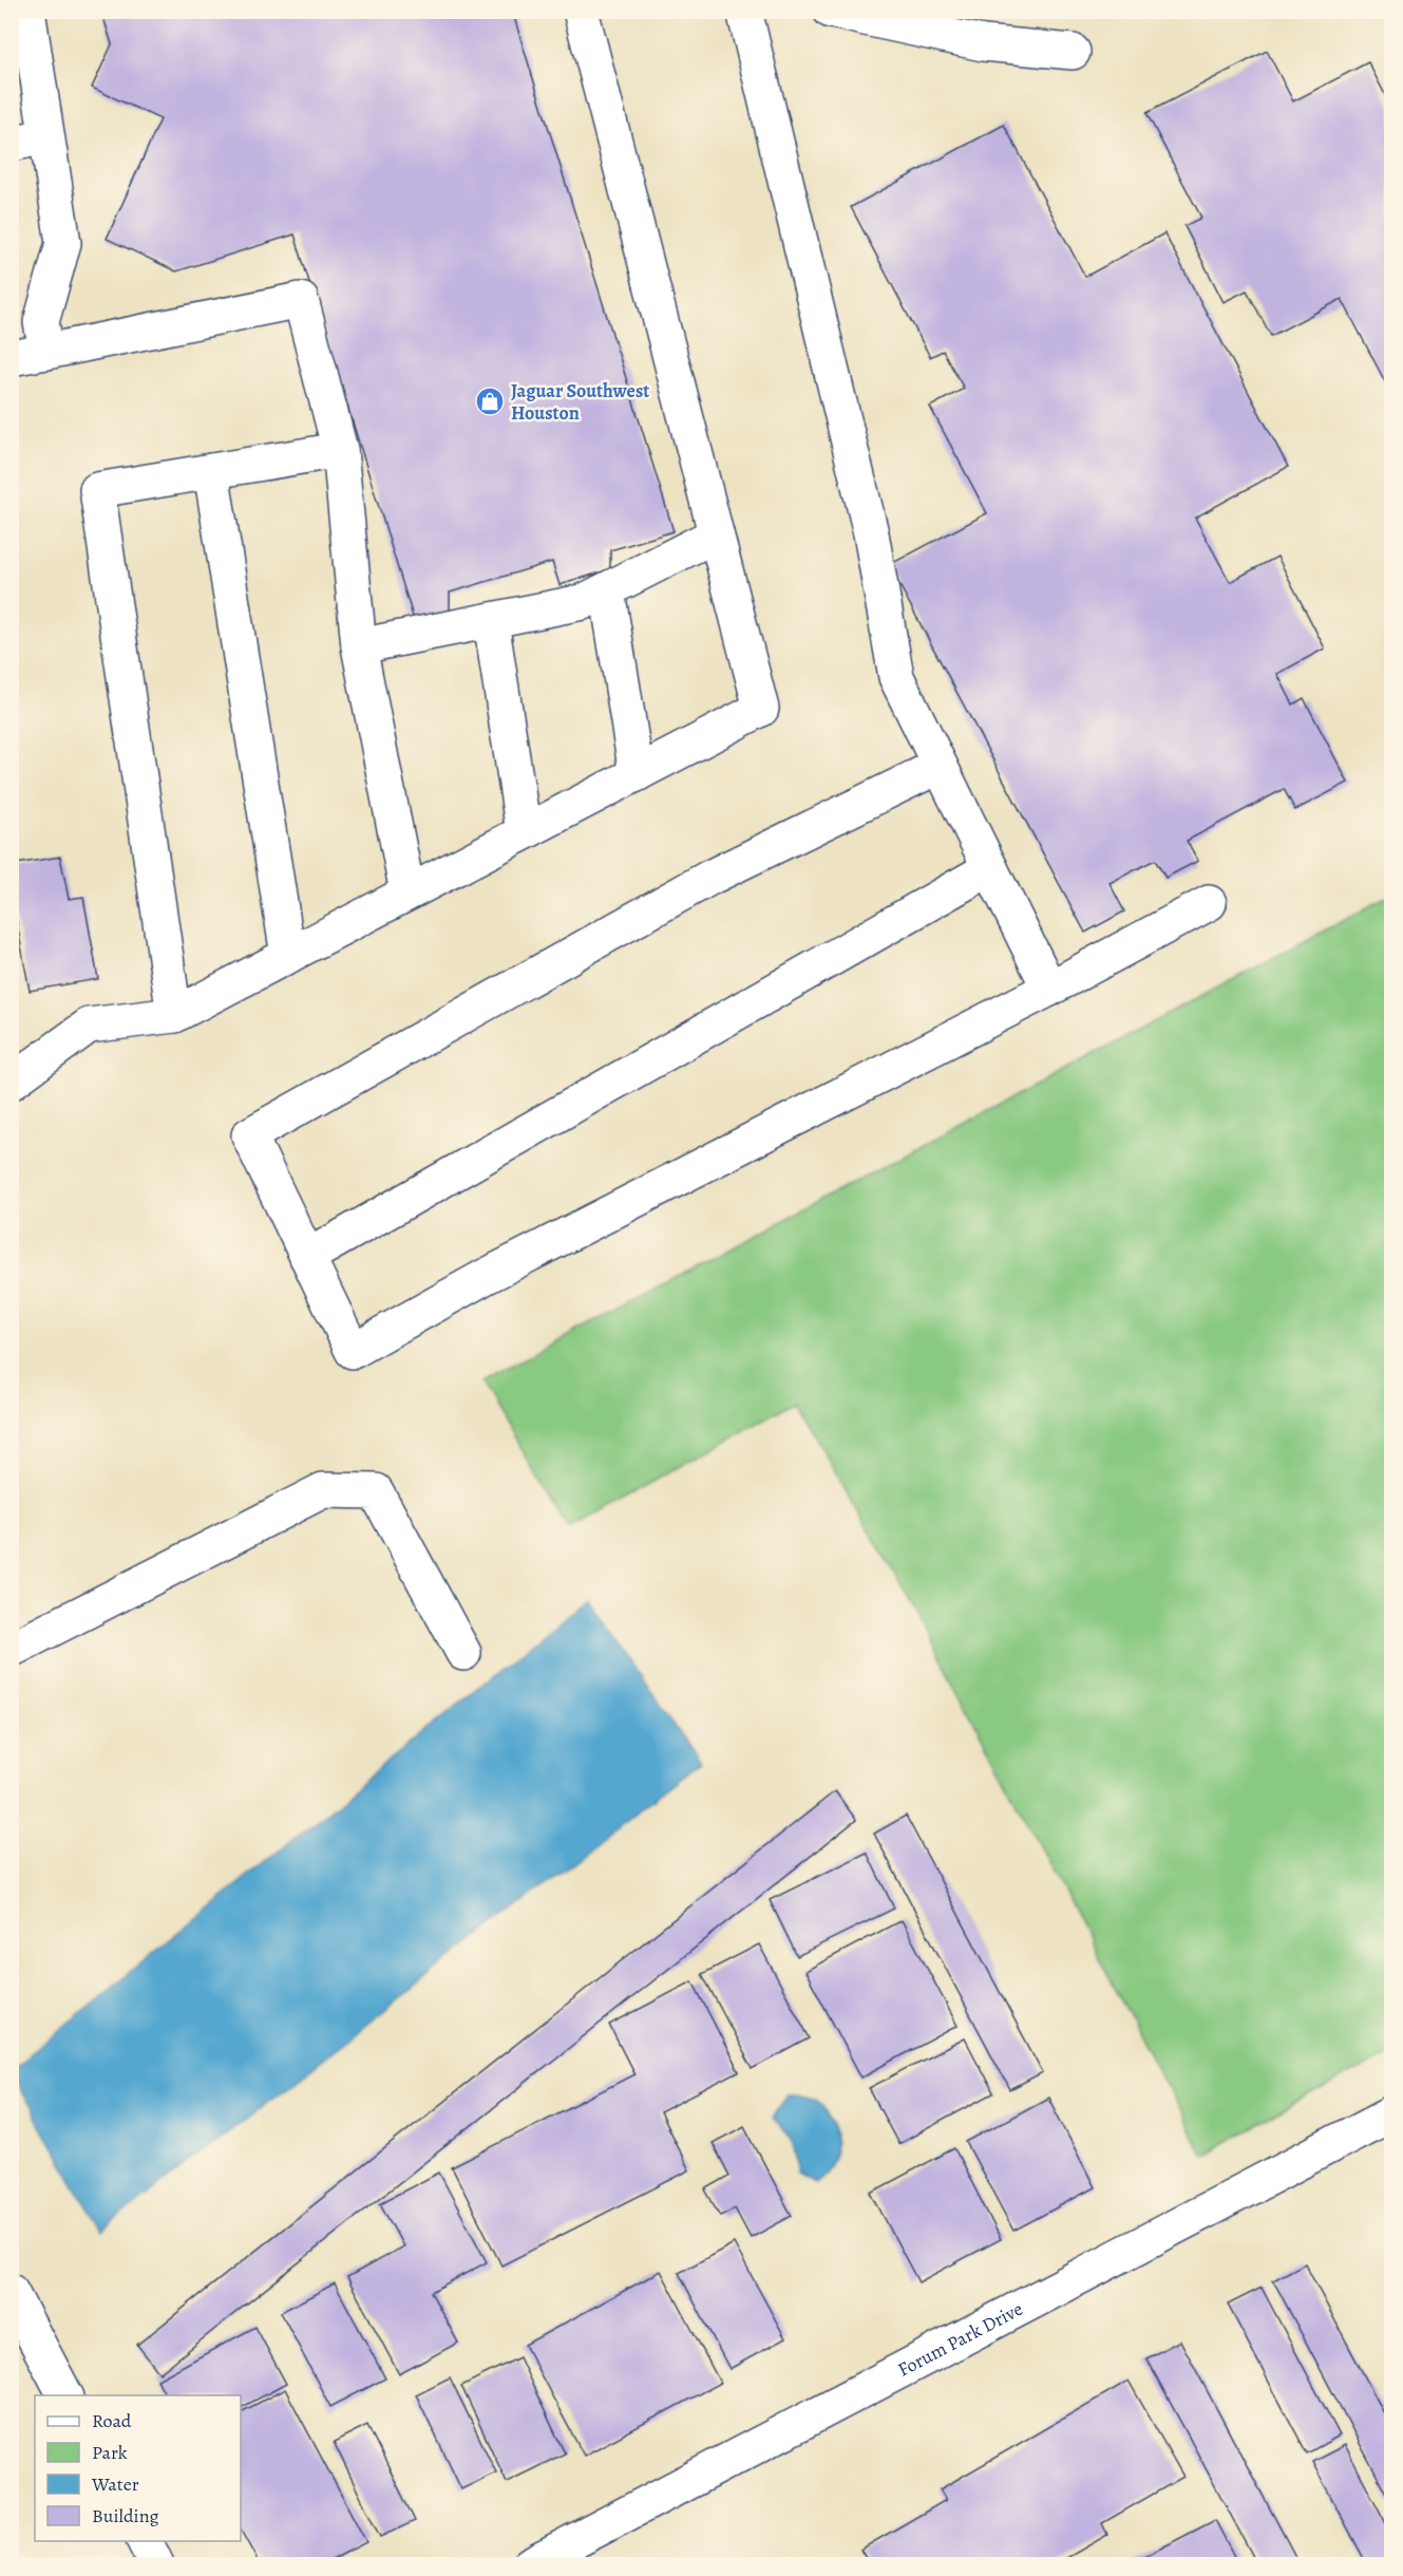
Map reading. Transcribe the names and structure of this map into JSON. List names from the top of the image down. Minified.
{"streets":{"street":["Forum Park Drive"]},"places":{"shop":["Jaguar Southwest Houston"]},"legend":["Road","Park","Water","Building"]}
